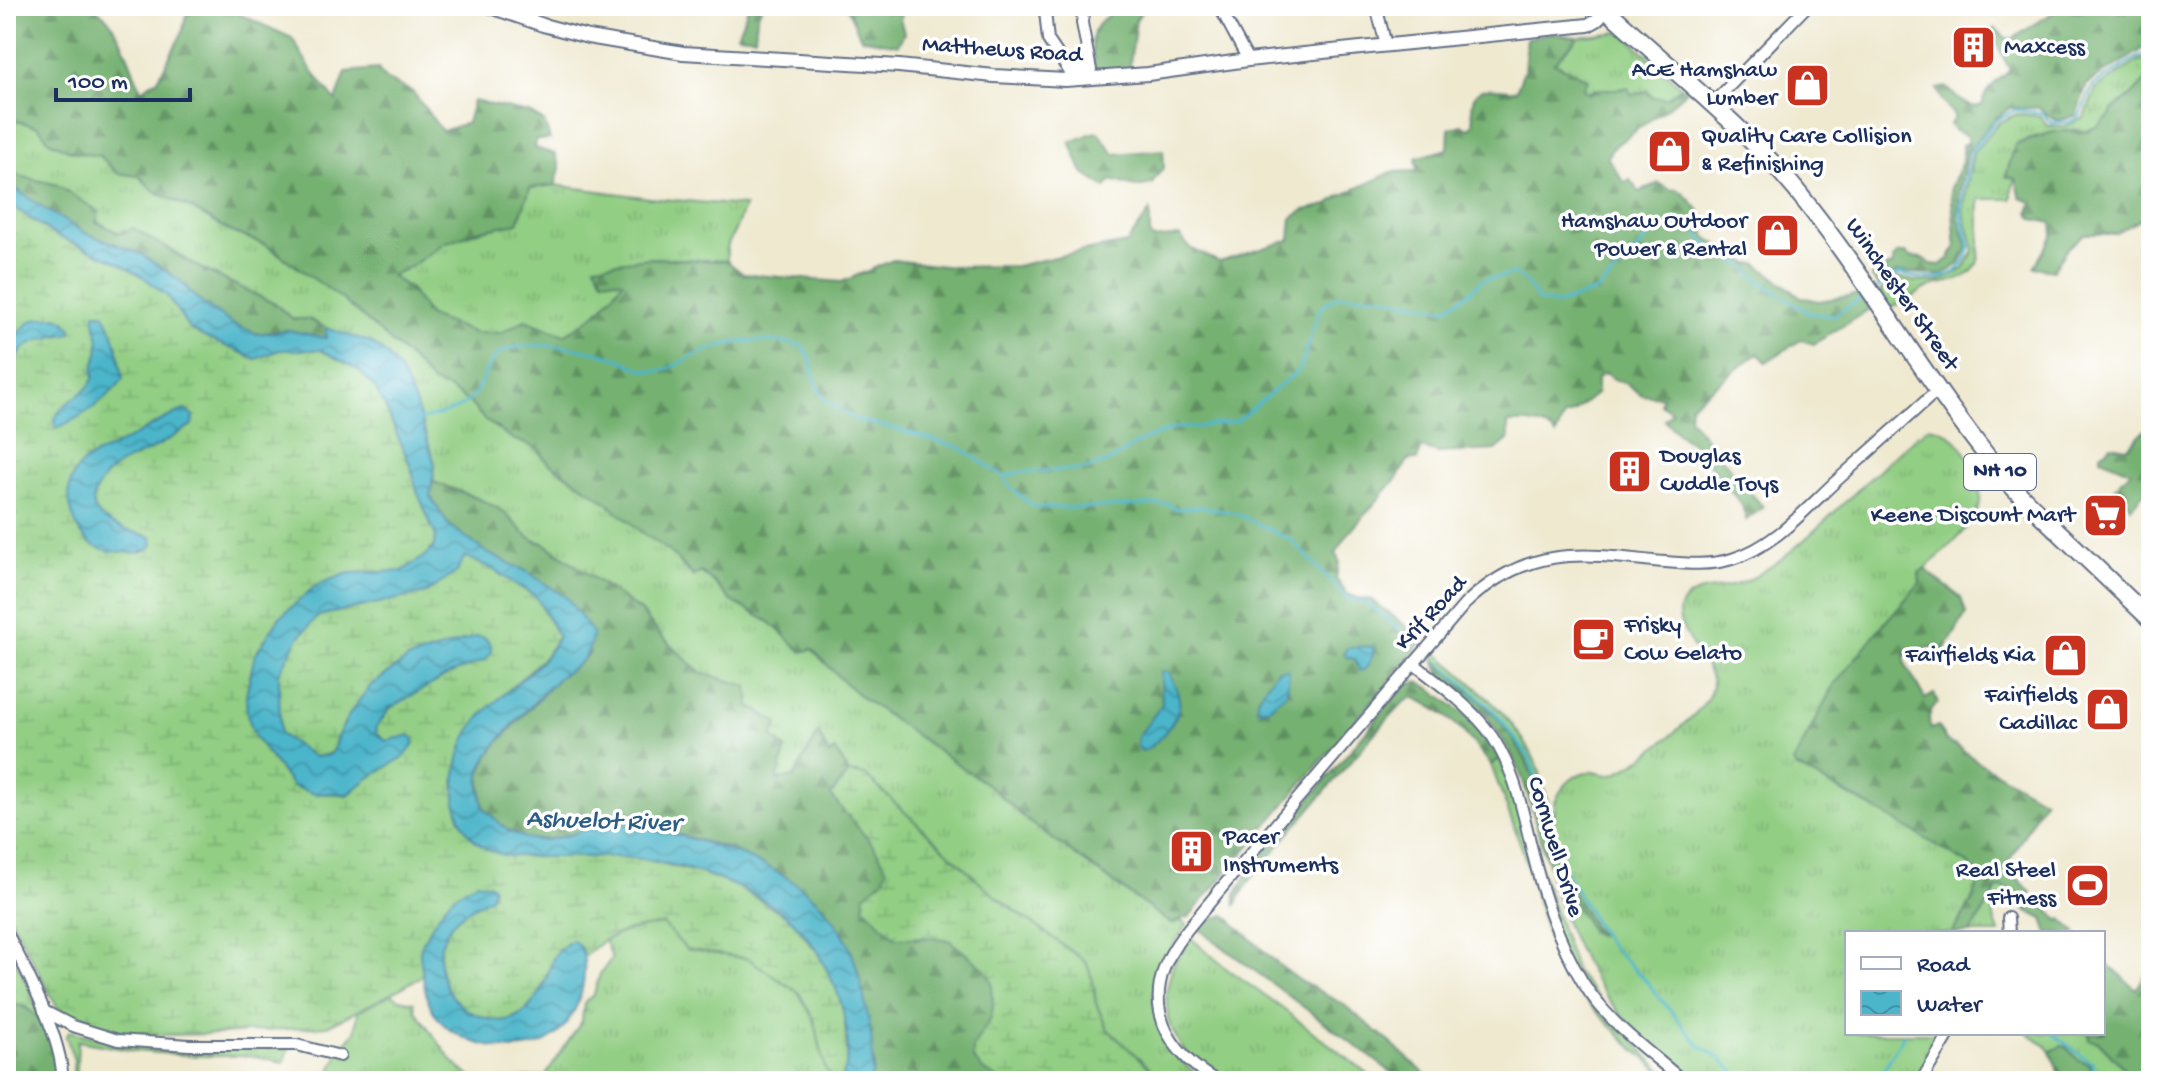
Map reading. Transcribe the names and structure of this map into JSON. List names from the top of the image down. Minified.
{"streets":{"main road":["Winchester Street","NH 10"],"street":["Matthews Road","Krif Road","Cornwell Drive"]},"crossings":[["Matthews Road","Winchester Street"],["Winchester Street","Krif Road"],["Krif Road","Cornwell Drive"]],"water":["Ashuelot River"],"places":{"building":["Maxcess","Douglas Cuddle Toys","Pacer Instruments"],"shop":["ACE Hamshaw Lumber","Quality Care Collision & Refinishing","Hamshaw Outdoor Power & Rental","Fairfields Kia","Fairfields Cadillac"],"supermarket":["Keene Discount Mart"],"cafe":["Frisky Cow Gelato"],"sports":["Real Steel Fitness"]},"legend":["Road","Water"],"scale_bar":"100 m"}
